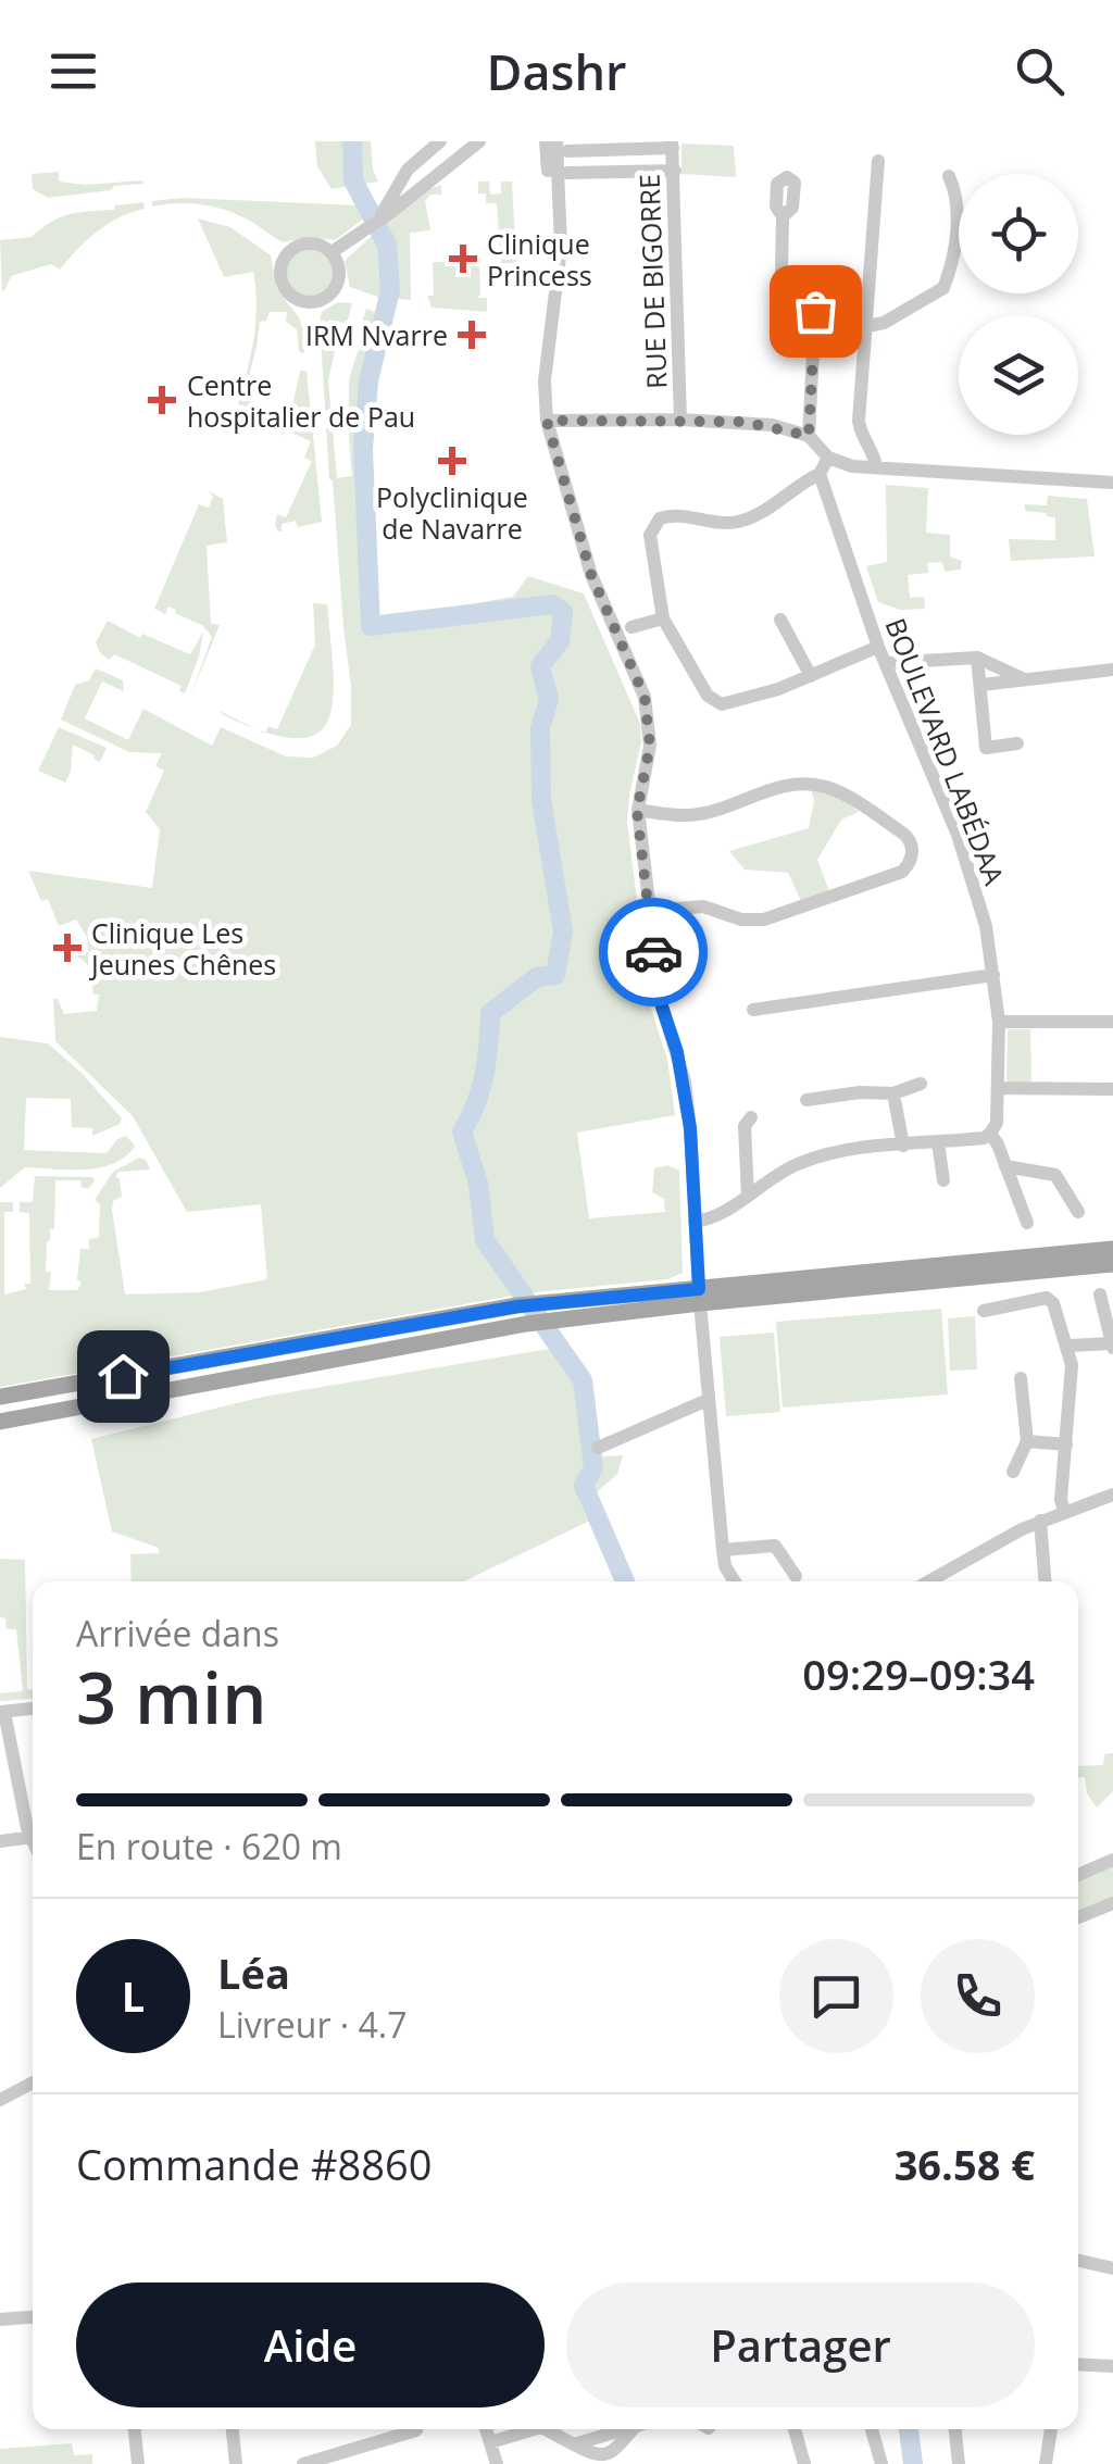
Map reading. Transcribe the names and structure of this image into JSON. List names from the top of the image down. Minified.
{"streets":{"street":["RUE DE BIGORRE","BOULEVARD LABÉDAA"]},"places":{"health":["Clinique Princess","IRM Nvarre","Centre hospitalier de Pau","Polyclinique de Navarre","Clinique Les Jeunes Chênes"]},"page":{"header":"Dashr","heading":["3 min","Arrivée dans","09:29–09:34"],"panel":["Léa","Livreur · 4.7","Commande #8860","36.58 €"],"bar":"En route · 620 m","round":"L","buttons":["Aide","Partager"]}}
